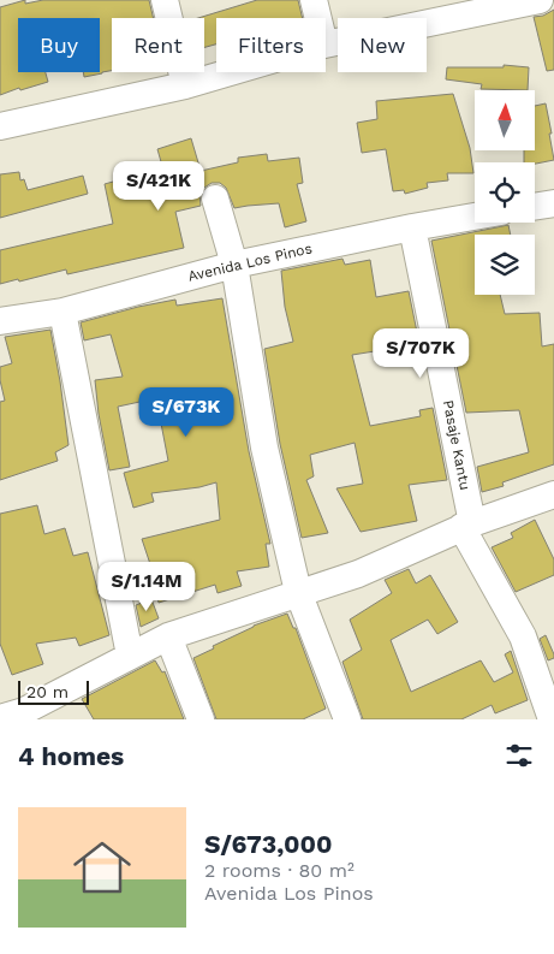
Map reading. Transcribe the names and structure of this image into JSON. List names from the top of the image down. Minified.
{"streets":{"street":["Avenida Los Pinos","Pasaje Kantu"]},"crossings":[["Avenida Los Pinos","Pasaje Kantu"]],"scale_bar":"20 m","north":"top","page":{"chip":["Buy","Rent","Filters","New"],"price":["S/421K","S/707K","S/673K","S/1.14M"],"scale":"20 m","heading":"4 homes","list":[{"name":"S/673,000","note":"2 rooms · 80 m² · Avenida Los Pinos"}]}}
